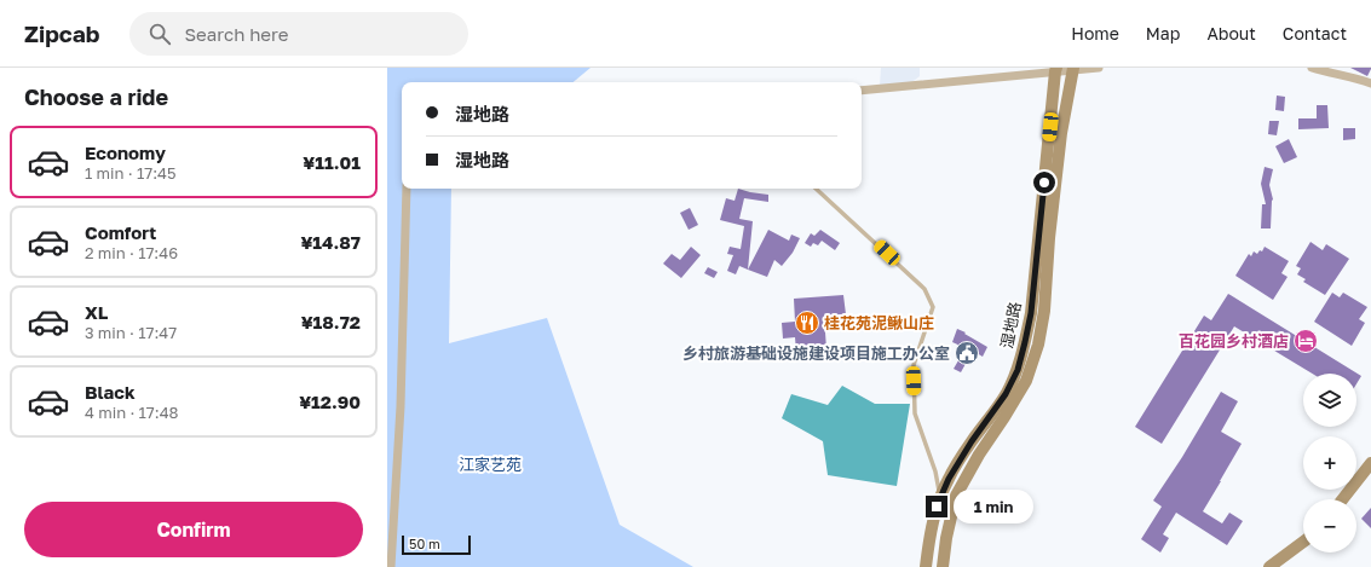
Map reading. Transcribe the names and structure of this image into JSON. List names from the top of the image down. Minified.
{"streets":{"street":["湿地路"]},"parks":["江家艺苑"],"places":{"restaurant":["桂花苑泥鳅山庄"],"hotel":["百花园乡村酒店"],"public building":["乡村旅游基础设施建设项目施工办公室"]},"scale_bar":"50 m","page":{"header":"Zipcab","search":"Search here","nav":["Home","Map","About","Contact"],"heading":"Choose a ride","banner":["湿地路","湿地路"],"list":[{"name":"Economy","note":"1 min · 17:45","value":"¥11.01"},{"name":"Comfort","note":"2 min · 17:46","value":"¥14.87"},{"name":"XL","note":"3 min · 17:47","value":"¥18.72"},{"name":"Black","note":"4 min · 17:48","value":"¥12.90"}],"map_buttons":["+","−"],"bubble":"1 min","buttons":"Confirm","scale":"50 m"}}
